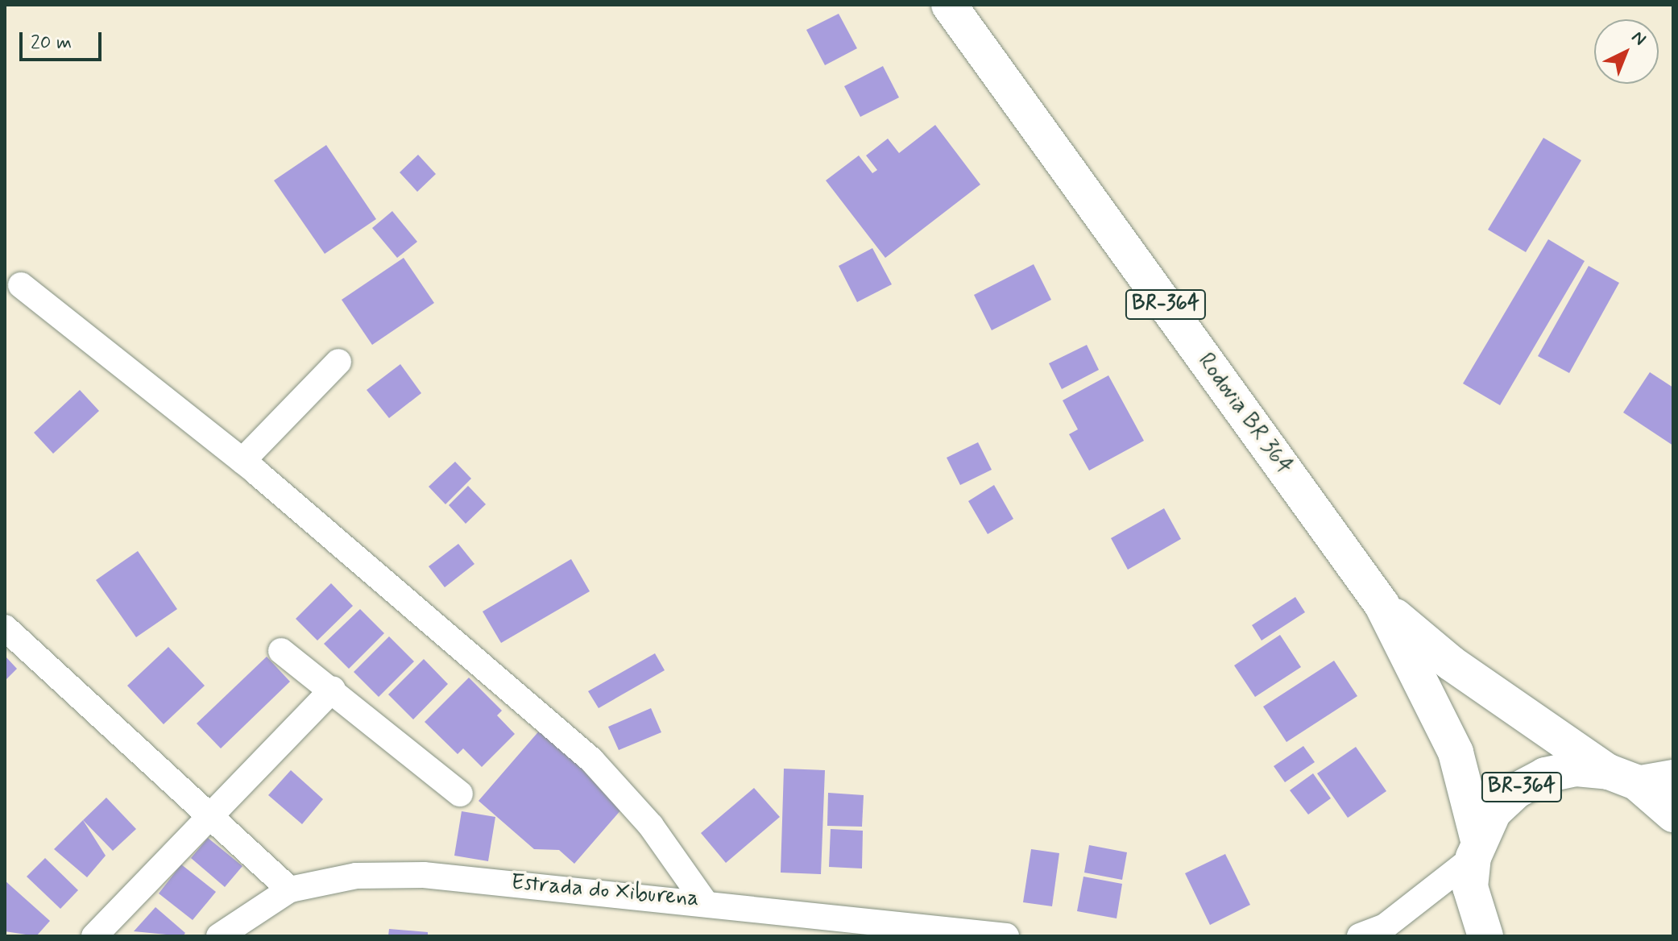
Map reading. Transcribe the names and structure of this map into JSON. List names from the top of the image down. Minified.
{"streets":{"main road":["BR-364","Rodovia BR 364"],"street":["Estrada do Xiburena"]},"scale_bar":"20 m","north":"top right"}
